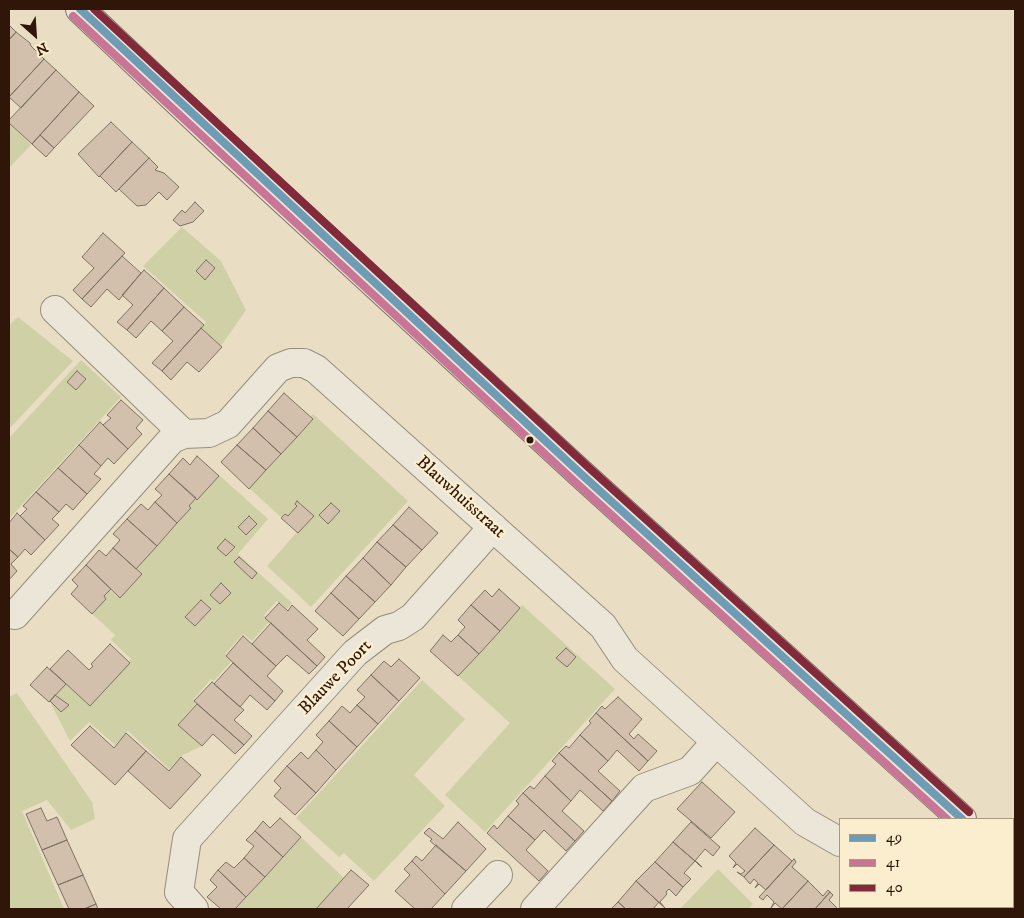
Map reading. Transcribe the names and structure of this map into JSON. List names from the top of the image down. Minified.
{"streets":{"street":["Blauwhuisstraat","Blauwe Poort"]},"crossings":[["Blauwhuisstraat","Blauwe Poort"]],"lines":["transit line 49","transit line 40","transit line 41"],"legend":["49","41","40"],"north":"bottom right"}
